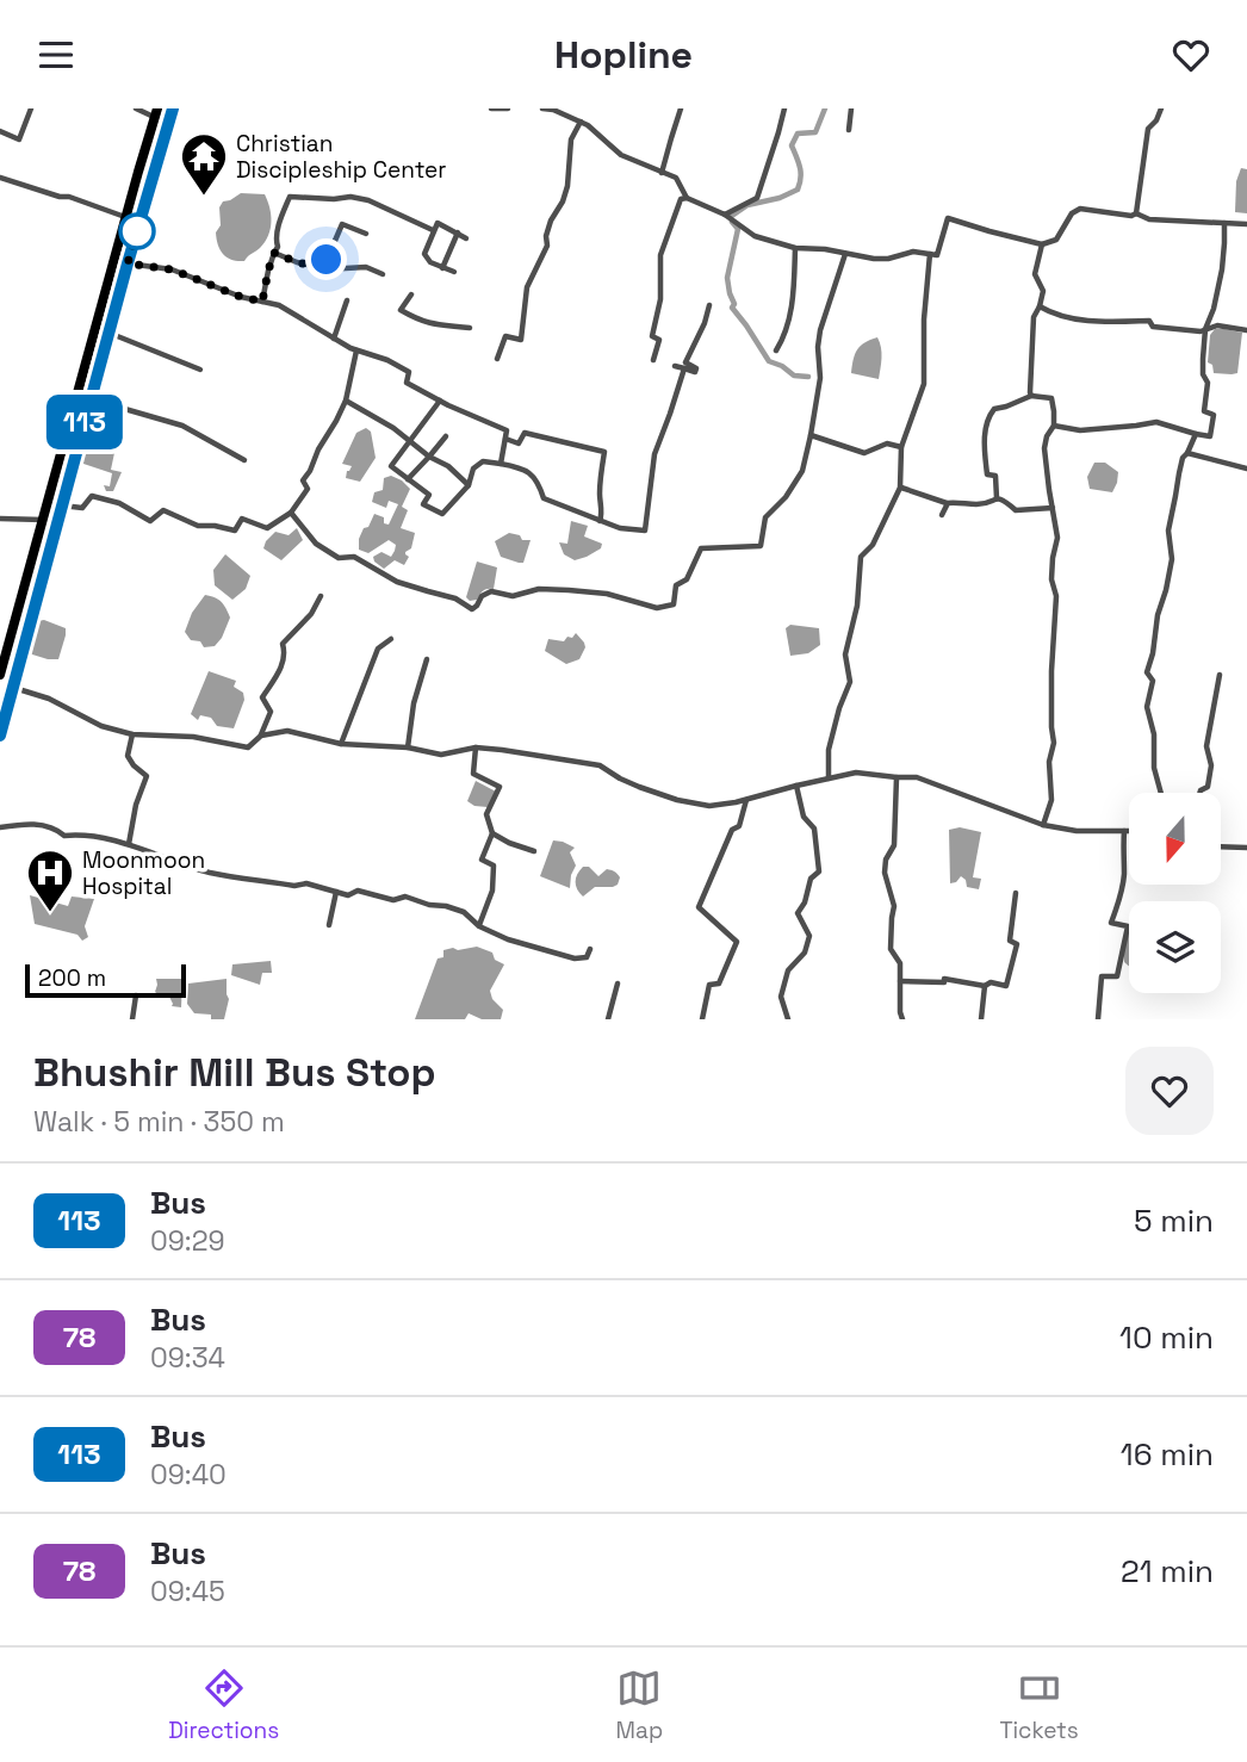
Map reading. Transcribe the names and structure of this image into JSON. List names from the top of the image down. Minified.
{"places":{"temple":["Christian Discipleship Center"],"hospital":["Moonmoon Hospital"]},"lines":["bus line 113"],"scale_bar":"200 m","north":"bottom","page":{"header":"Hopline","on_map":"113","scale":"200 m","heading":["Bhushir Mill Bus Stop","Walk · 5 min · 350 m"],"list":[{"mark":"113","name":"Bus","note":"09:29","value":"5 min"},{"mark":"78","name":"Bus","note":"09:34","value":"10 min"},{"mark":"113","name":"Bus","note":"09:40","value":"16 min"},{"mark":"78","name":"Bus","note":"09:45","value":"21 min"}],"tabs":["Directions","Map","Tickets"]}}
